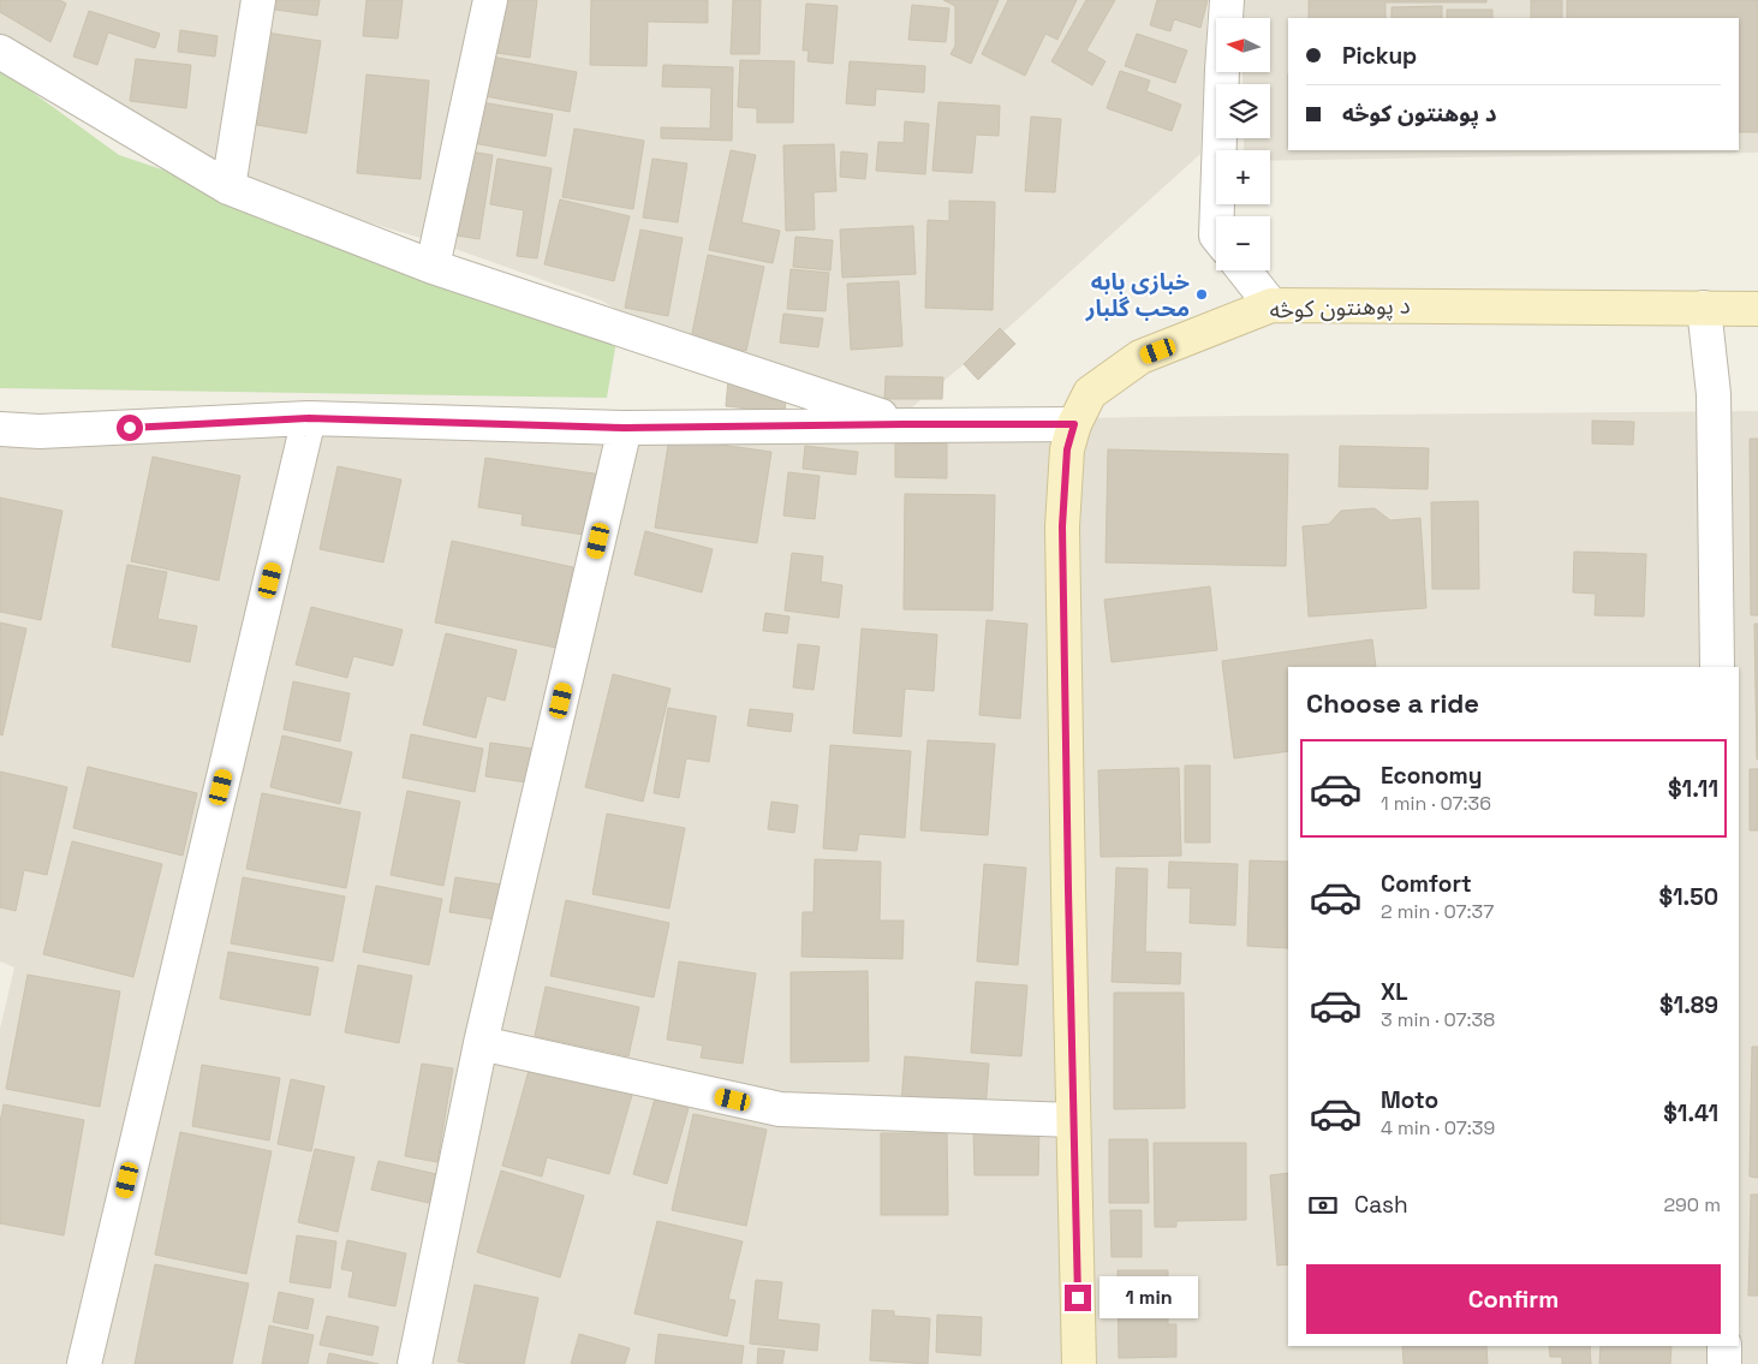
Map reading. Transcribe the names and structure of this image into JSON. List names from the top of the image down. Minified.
{"streets":{"street":["د پوهنتون کوڅه"]},"places":["خبازی بابه محب گلبار"],"north":"left","page":{"map_buttons":["+","−"],"banner":["Pickup","د پوهنتون کوڅه"],"heading":"Choose a ride","list":[{"name":"Economy","note":"1 min · 07:36","value":"$1.11"},{"name":"Comfort","note":"2 min · 07:37","value":"$1.50"},{"name":"XL","note":"3 min · 07:38","value":"$1.89"},{"name":"Moto","note":"4 min · 07:39","value":"$1.41"}],"pay":["Cash","290 m"],"buttons":"Confirm","bubble":"1 min"}}
